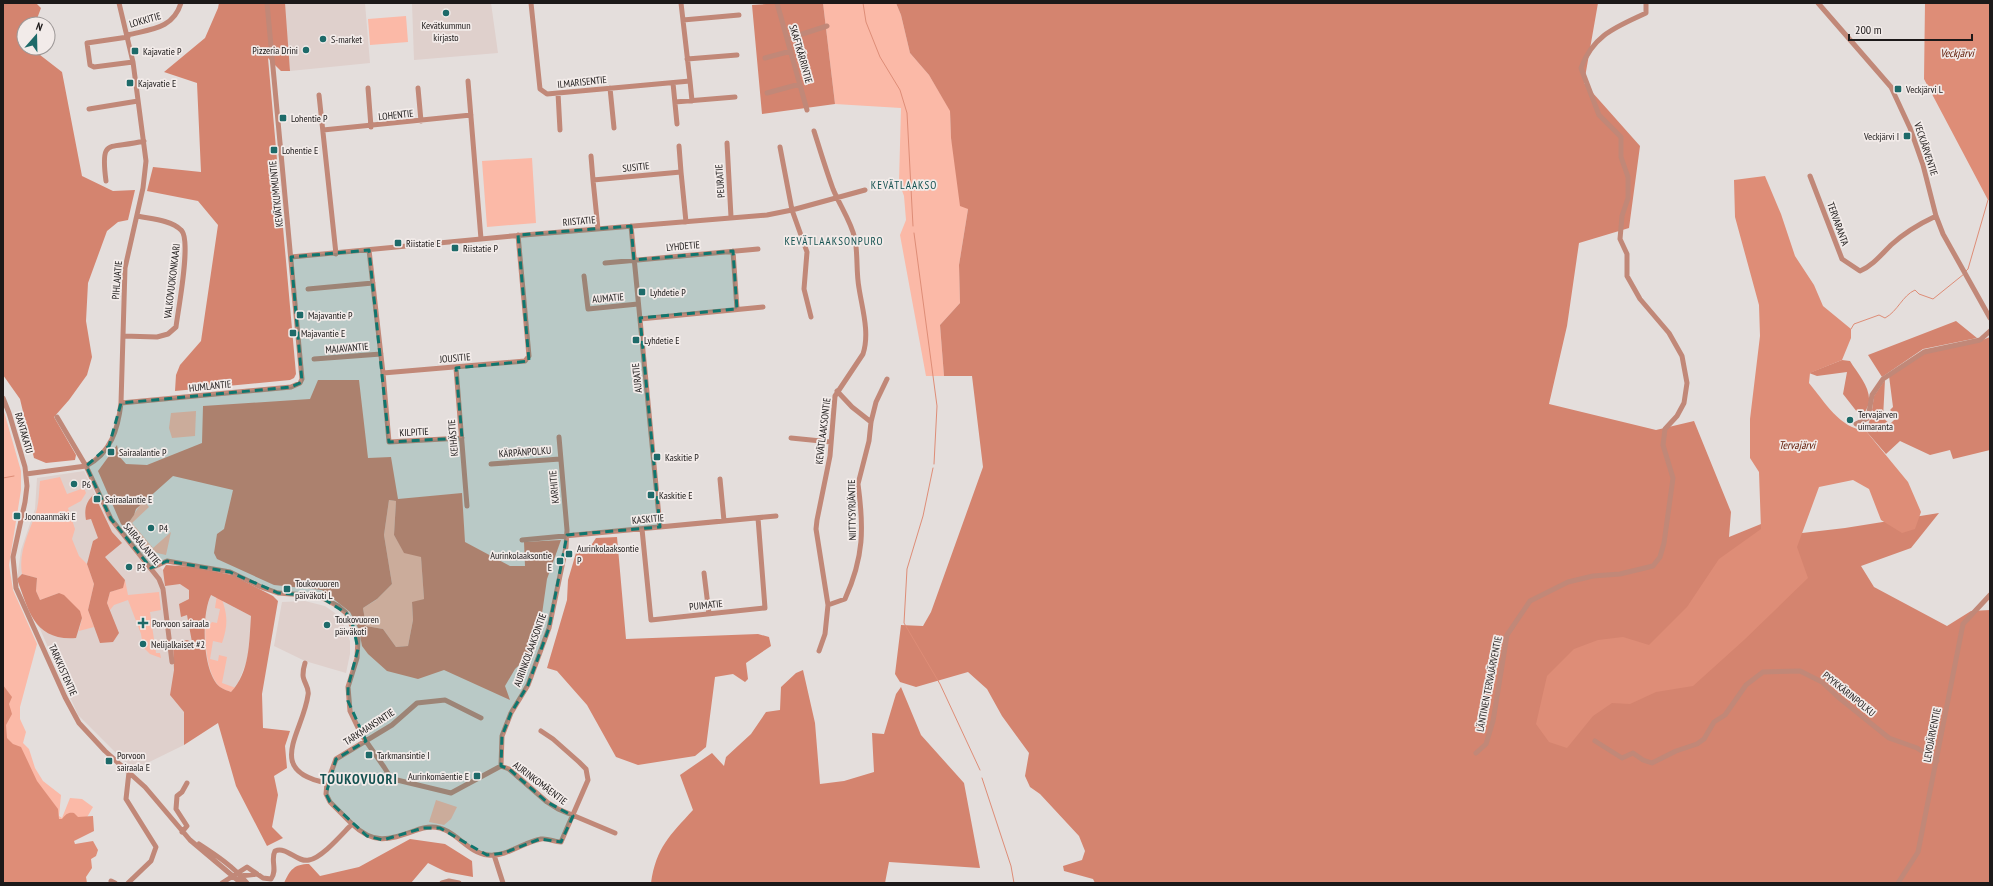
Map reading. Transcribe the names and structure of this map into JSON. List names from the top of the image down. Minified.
{"streets":{"street":["LOKKITIE","SKAFTKÄRRINTIE","ILMARISENTIE","LOHENTIE","VECKJÄRVENTIE","SUSITIE","PEURATIE","KEVÄTKUMMUNTIE","RIISTATIE","TERVARANTA","LYHDETIE","PIHLAJATIE","VALKOVUOKONKAARI","AUMATIE","MAJAVANTIE","JOUSITIE","AURATIE","HUMLANTIE","KEVÄTLAAKSONTIE","KILPITIE","RANTAKATU","KEIHÄSTIE","KÄRPÄNPOLKU","KARHITIE","NIITTYSYRJÄNTIE","KASKITIE","SAIRAALANTIE","PUIMATIE","AURINKOLAAKSONTIE","TARKKISTENTIE","LÄNTINEN TERVAJÄRVENTIE","PYYKKÄRINPOLKU","TARKMANSINTIE","LEVOJÄRVENTIE","AURINKOMÄENTIE"]},"crossings":[["LOKKITIE","PIHLAJATIE"],["VECKJÄRVENTIE","TERVARANTA"],["PEURATIE","RIISTATIE"],["KEVÄTKUMMUNTIE","RIISTATIE"],["KEVÄTKUMMUNTIE","HUMLANTIE"],["RIISTATIE","JOUSITIE"],["RIISTATIE","AURATIE"],["RIISTATIE","KEVÄTLAAKSONTIE"],["LYHDETIE","AURATIE"],["PIHLAJATIE","VALKOVUOKONKAARI"],["PIHLAJATIE","HUMLANTIE"],["PIHLAJATIE","RANTAKATU"],["PIHLAJATIE","SAIRAALANTIE"],["PIHLAJATIE","TARKKISTENTIE"],["AUMATIE","AURATIE"],["JOUSITIE","KILPITIE"],["JOUSITIE","KEIHÄSTIE"],["AURATIE","KASKITIE"],["KEVÄTLAAKSONTIE","NIITTYSYRJÄNTIE"],["KILPITIE","KEIHÄSTIE"],["RANTAKATU","TARKKISTENTIE"],["KÄRPÄNPOLKU","KARHITIE"],["KARHITIE","KASKITIE"],["KARHITIE","AURINKOLAAKSONTIE"],["KASKITIE","PUIMATIE"],["KASKITIE","AURINKOLAAKSONTIE"],["SAIRAALANTIE","AURINKOMÄENTIE"],["AURINKOLAAKSONTIE","AURINKOMÄENTIE"],["PYYKKÄRINPOLKU","LEVOJÄRVENTIE"],["TARKMANSINTIE","AURINKOMÄENTIE"]],"districts":["KEVÄTLAAKSO","KEVÄTLAAKSONPURO","TOUKOVUORI"],"water":["Veckjärvi","Tervajärvi"],"places":{"other":["Kevätkummun kirjasto","S-market","Pizzeria Drini","Tervajärven uimaranta","P6","P4","P3","Toukovuoren päiväkoti","Nelijalkaiset #2"],"transit":["Kajavatie P","Kajavatie E","Veckjärvi L","Lohentie P","Veckjärvi I","Lohentie E","Riistatie E","Riistatie P","Lyhdetie P","Majavantie P","Majavantie E","Lyhdetie E","Sairaalantie P","Kaskitie P","Kaskitie E","Sairaalantie E","Joonaanmäki E","Aurinkolaaksontie P","Aurinkolaaksontie E","Toukovuoren päiväkoti L","Tarkmansintie I","Porvoon sairaala E","Aurinkomäentie E"],"health":["Porvoon sairaala"]},"scale_bar":"200 m","north":"top"}
